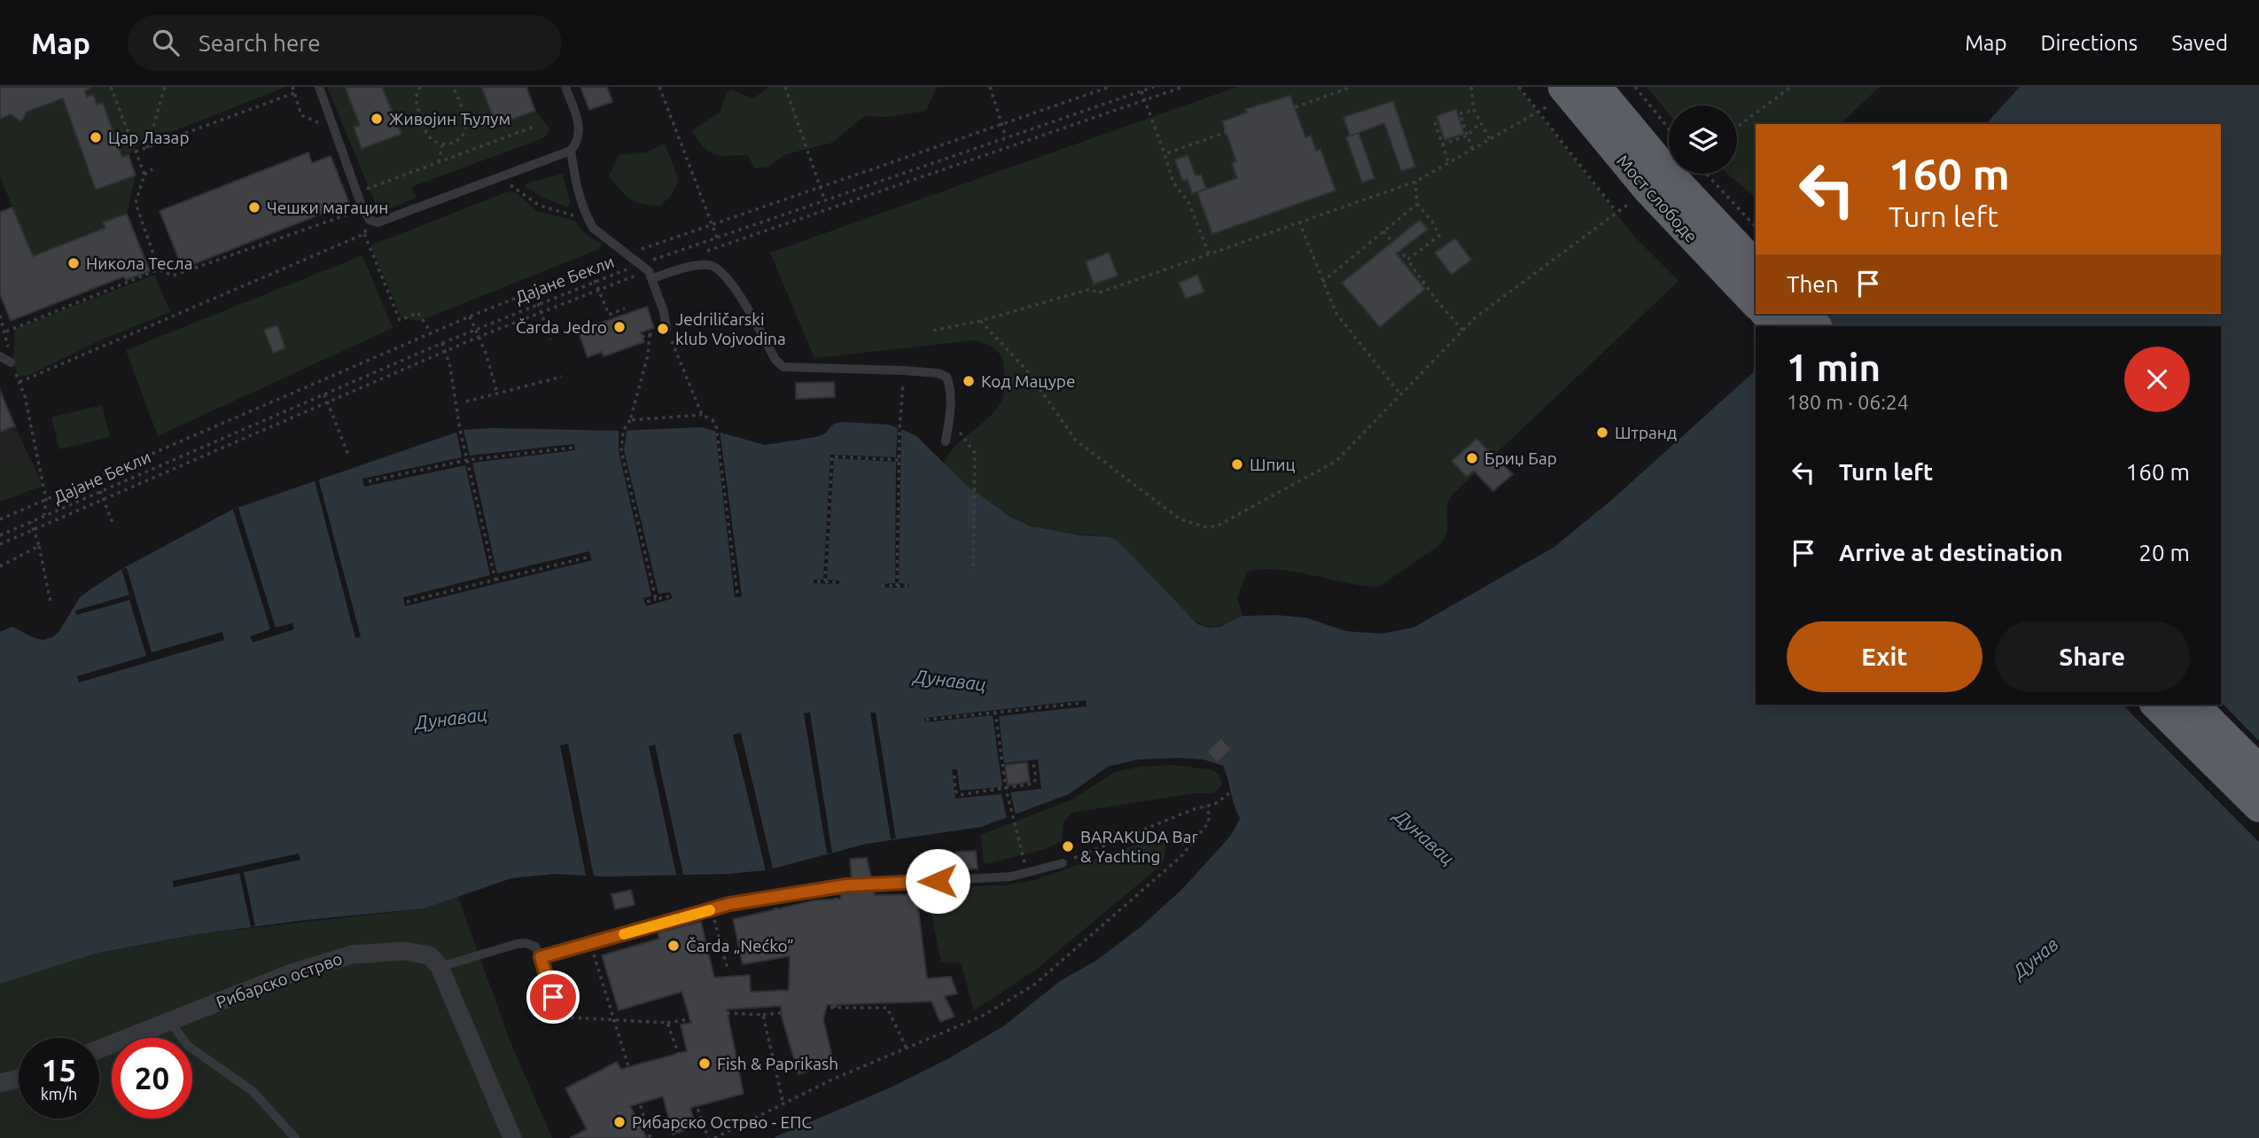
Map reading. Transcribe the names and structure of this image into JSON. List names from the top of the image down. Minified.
{"streets":{"highway":["Мост слободе"],"street":["Рибарско острво"],"path":["Дајане Бекли"]},"water":["Дунавац","Дунав"],"places":["Живојин Ћулум","Цар Лазар","Чешки магацин","Никола Тесла","Čarda Jedro","Jedriličarski klub Vojvodina","Код Мацуре","Штранд","Бриџ Бар","Шпиц","BARAKUDA Bar & Yachting","Čarda „Nećko”","Fish & Paprikash","Рибарско Острво - ЕПС"],"page":{"header":"Map","search":"Search here","nav":["Map","Directions","Saved"],"turn":["160 m","Turn left"],"then":"Then","heading":["1 min","180 m · 06:24"],"list":[{"name":"Turn left","value":"160 m"},{"name":"Arrive at destination","value":"20 m"}],"buttons":["Exit","Share"],"speed":"15 km/h","limit":"20"}}
